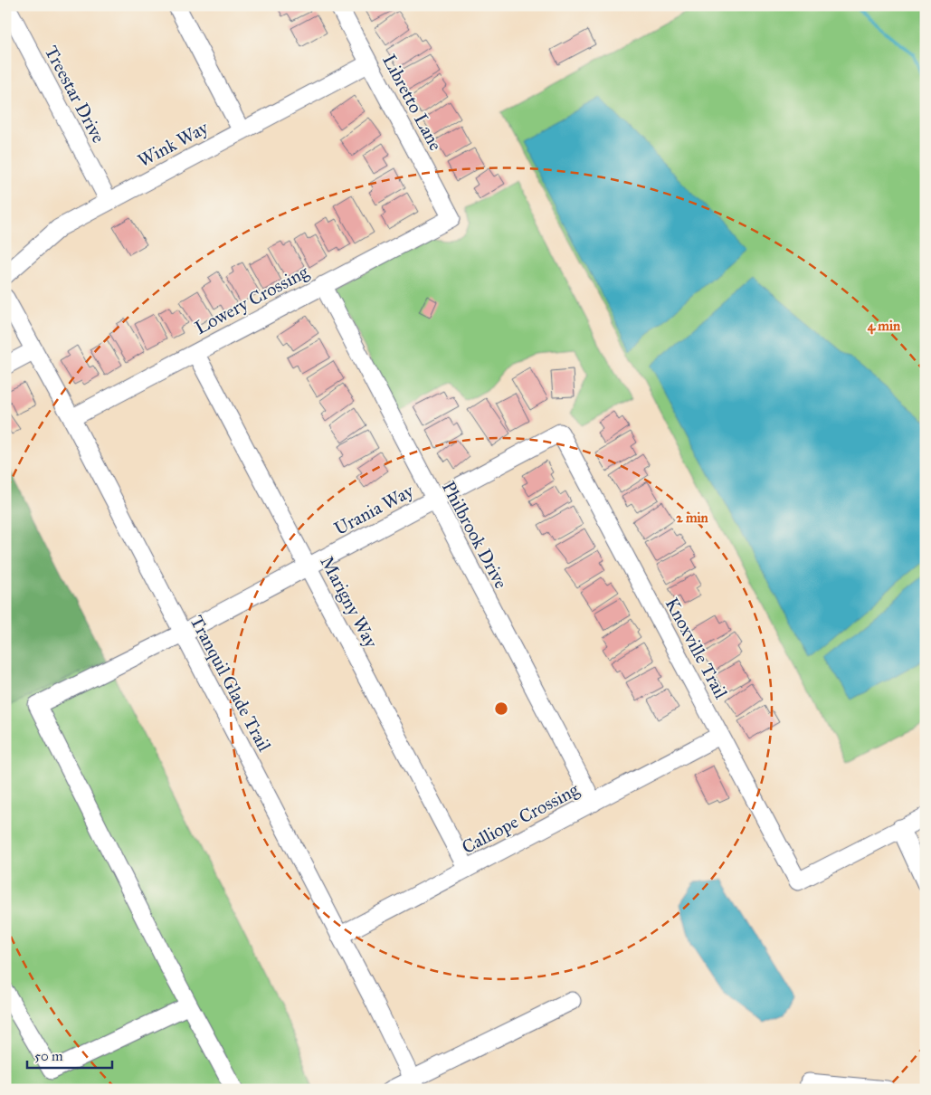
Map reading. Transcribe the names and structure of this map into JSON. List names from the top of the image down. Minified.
{"streets":{"street":["Treestar Drive","Libretto Lane","Wink Way","Lowery Crossing","Urania Way","Philbrook Drive","Marigny Way","Knoxville Trail","Tranquil Glade Trail","Calliope Crossing"]},"crossings":[["Treestar Drive","Wink Way"],["Libretto Lane","Wink Way"],["Libretto Lane","Lowery Crossing"],["Lowery Crossing","Philbrook Drive"],["Lowery Crossing","Marigny Way"],["Lowery Crossing","Tranquil Glade Trail"],["Urania Way","Philbrook Drive"],["Urania Way","Marigny Way"],["Urania Way","Knoxville Trail"],["Urania Way","Tranquil Glade Trail"],["Philbrook Drive","Calliope Crossing"],["Marigny Way","Calliope Crossing"],["Knoxville Trail","Calliope Crossing"],["Tranquil Glade Trail","Calliope Crossing"]],"scale_bar":"50 m","rings":["4 min","2 min"]}
